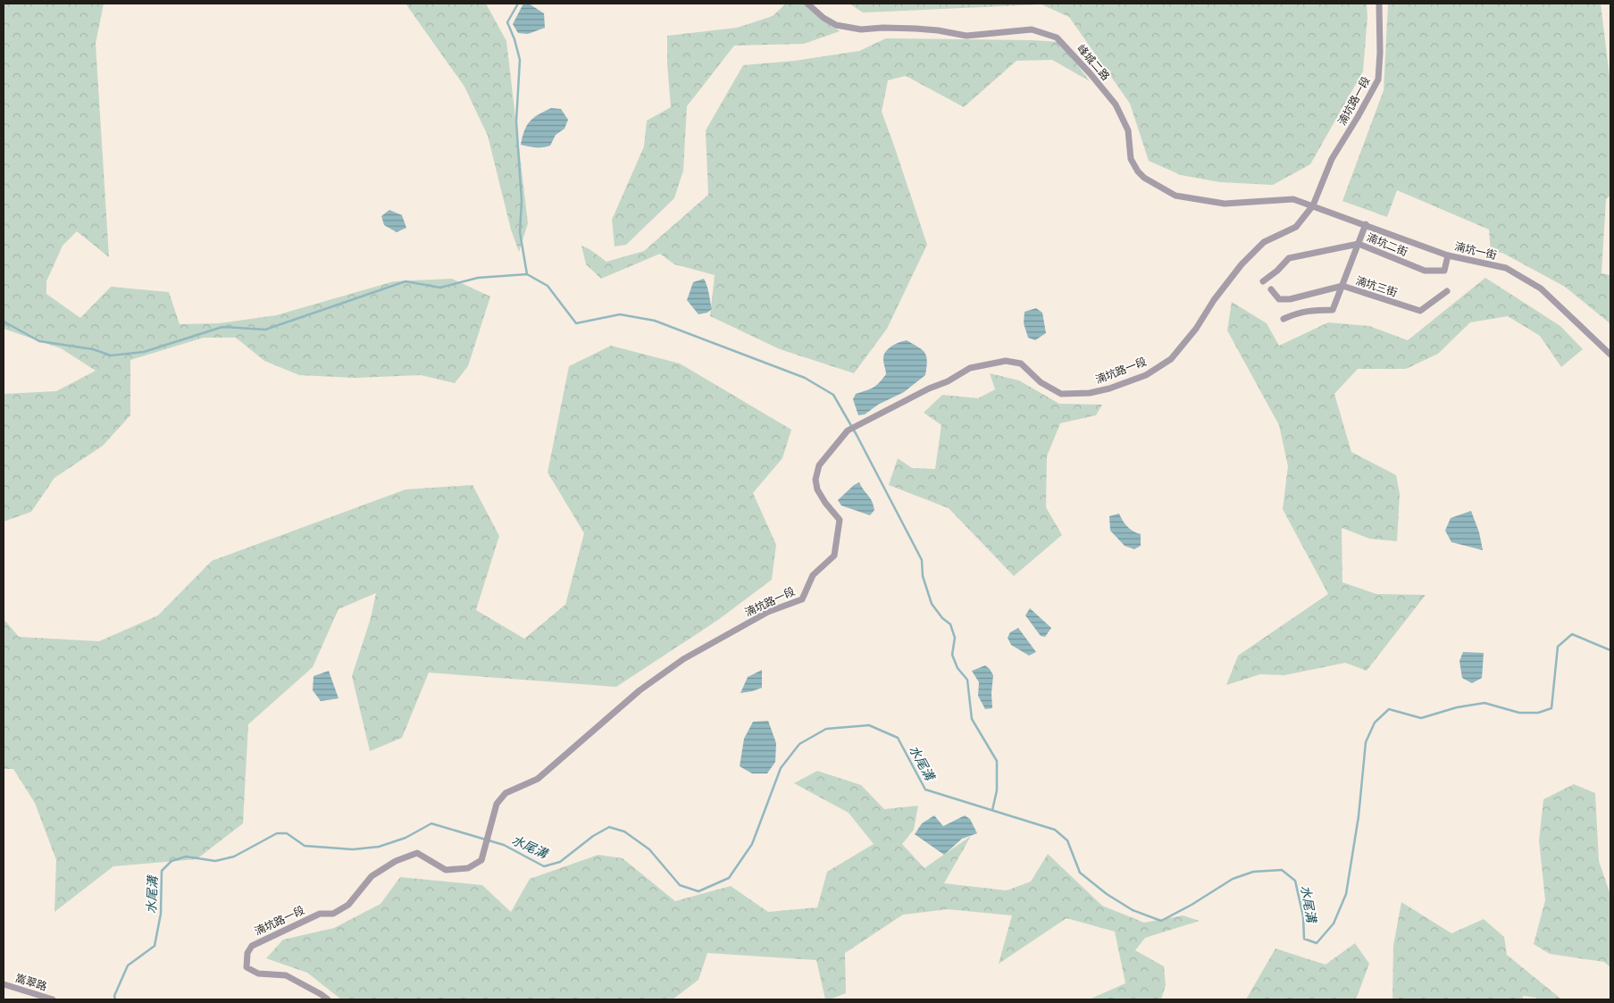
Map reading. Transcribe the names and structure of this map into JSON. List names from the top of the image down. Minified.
{"streets":{"street":["峰城二路","湳坑路一段","湳坑二街","湳坑一街","湳坑三街","嵩翠路"]},"crossings":[["峰城二路","湳坑路一段"],["峰城二路","湳坑一街"],["湳坑路一段","湳坑一街"],["湳坑二街","湳坑一街"]],"water":["水尾溝"]}
